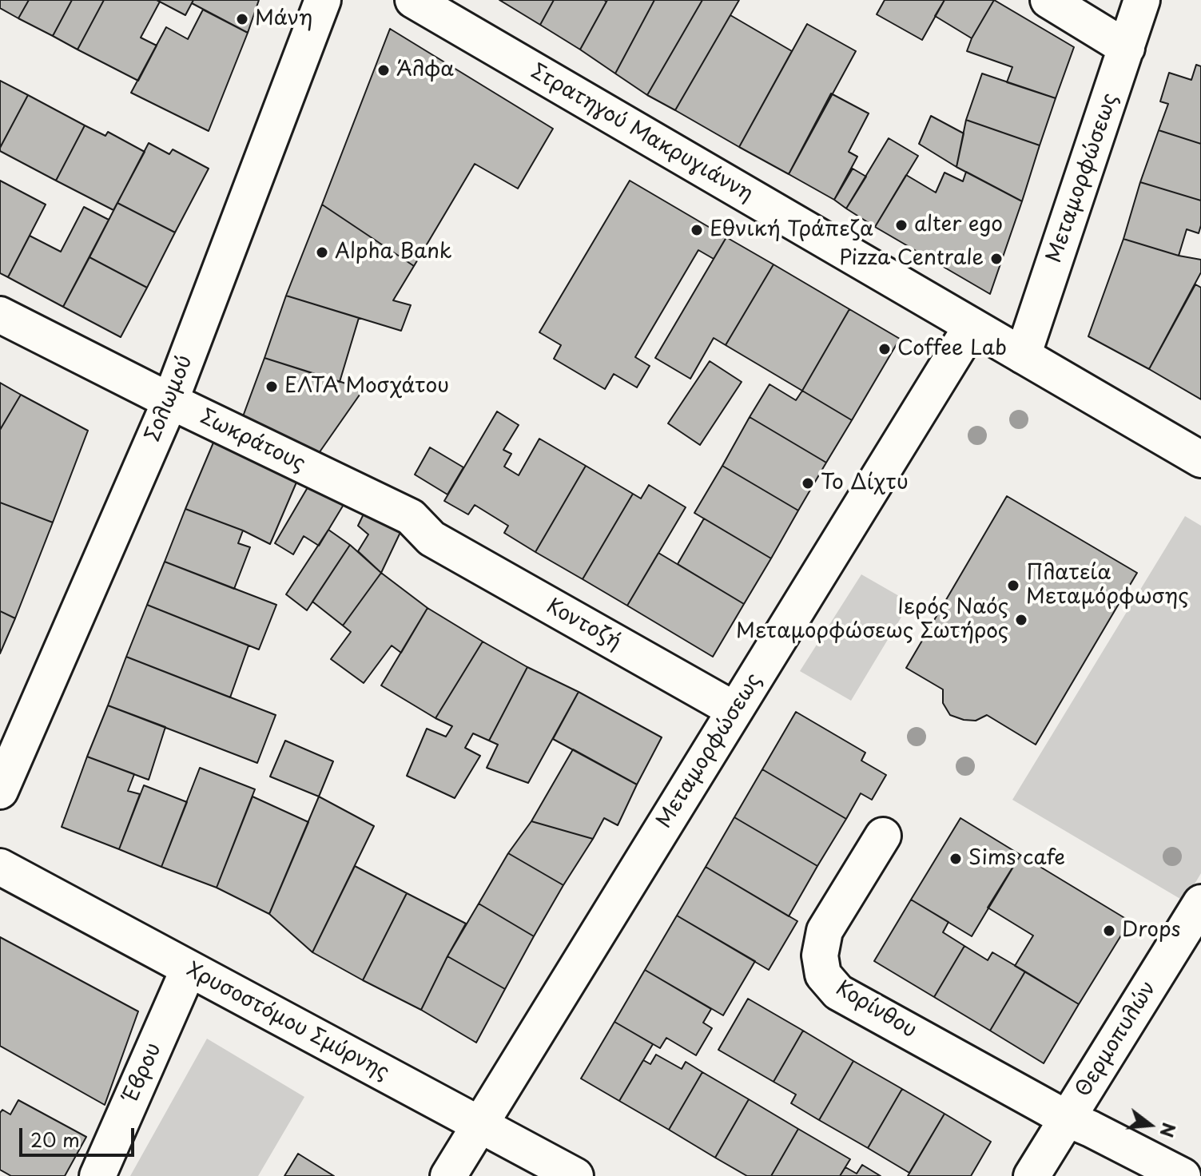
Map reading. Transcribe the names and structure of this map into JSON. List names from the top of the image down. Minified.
{"streets":{"street":["Στρατηγού Μακρυγιάννη","Μεταμορφώσεως","Σολωμού","Σωκράτους","Κοντοζή","Κορίνθου","Χρυσοστόμου Σμύρνης","Θερμοπυλών","Έβρου"]},"crossings":[["Στρατηγού Μακρυγιάννη","Μεταμορφώσεως"],["Μεταμορφώσεως","Κοντοζή"],["Μεταμορφώσεως","Χρυσοστόμου Σμύρνης"],["Σολωμού","Σωκράτους"],["Σωκράτους","Κοντοζή"],["Κορίνθου","Θερμοπυλών"],["Χρυσοστόμου Σμύρνης","Έβρου"]],"places":["Μάνη","Άλφα","alter ego","Εθνική Τράπεζα","Alpha Bank","Pizza Centrale","Coffee Lab","ΕΛΤΑ Μοσχάτου","Το Δίχτυ","Πλατεία Μεταμόρφωσης","Ιερός Ναός Μεταμορφώσεως Σωτήρος","Sims cafe","Drops"],"scale_bar":"20 m","north":"right"}
